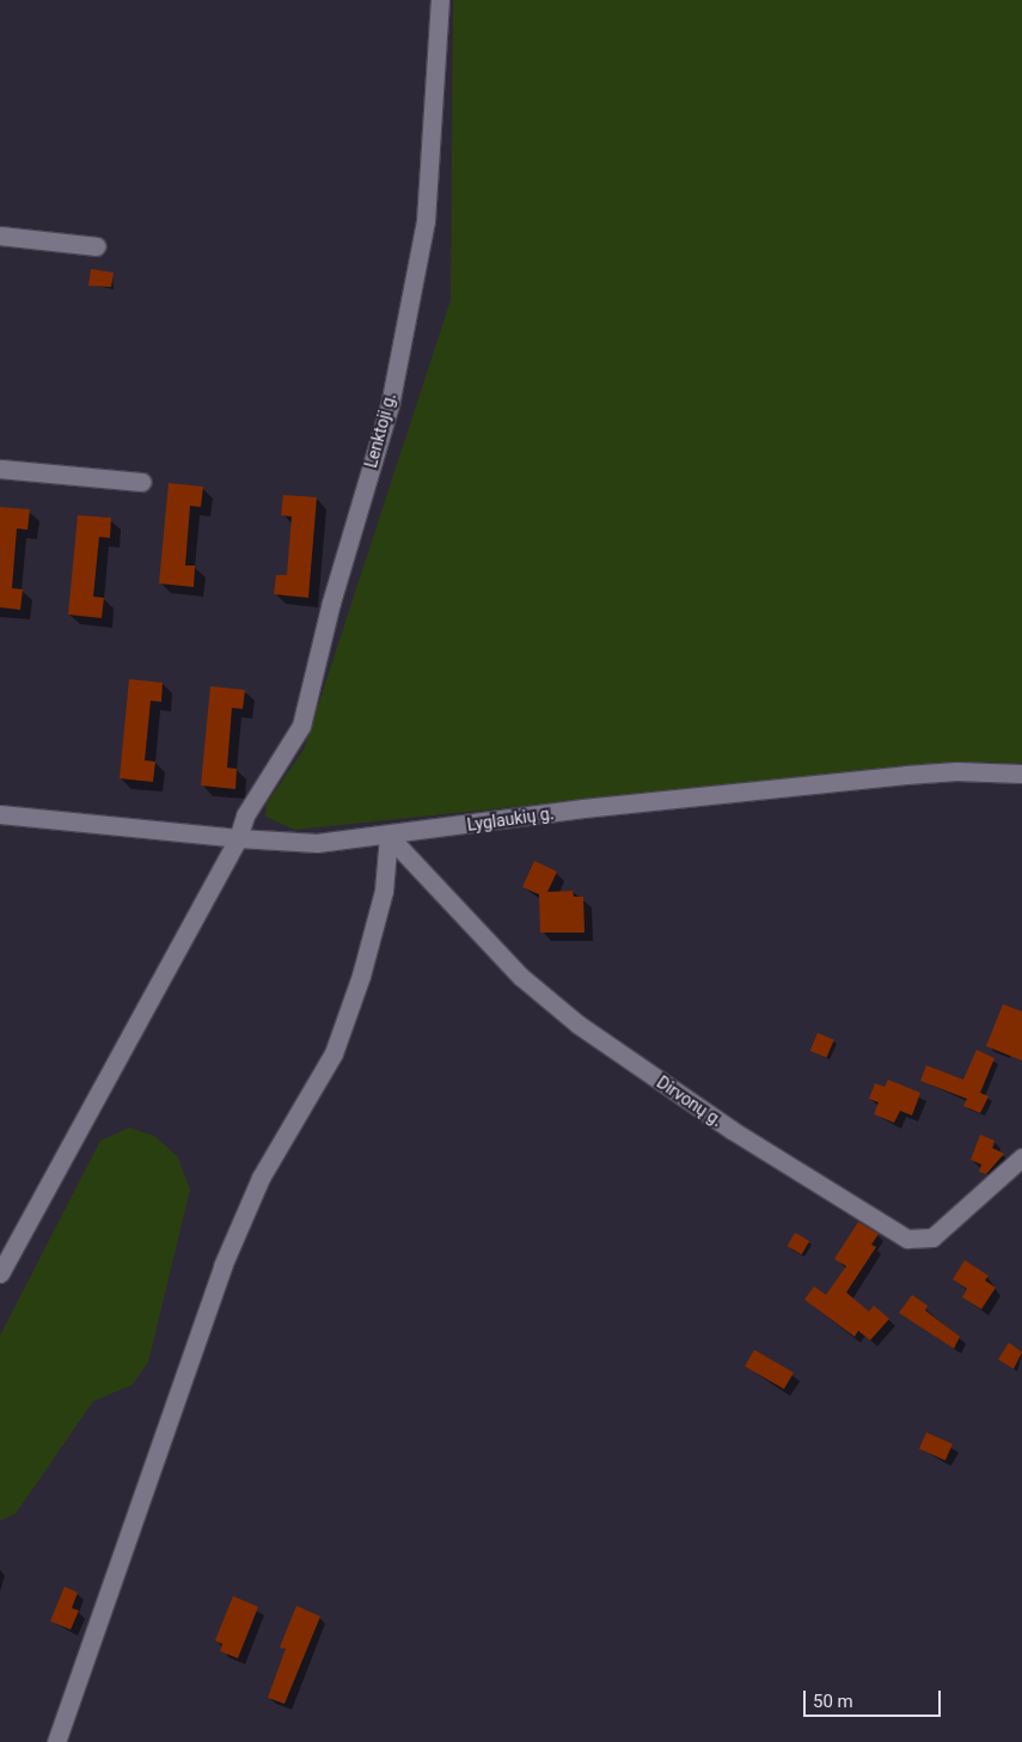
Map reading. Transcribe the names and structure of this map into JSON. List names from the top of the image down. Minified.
{"streets":{"street":["Lenktoji g.","Lyglaukių g.","Dirvonų g."]},"crossings":[["Lenktoji g.","Lyglaukių g."],["Lyglaukių g.","Dirvonų g."]],"scale_bar":"50 m"}
